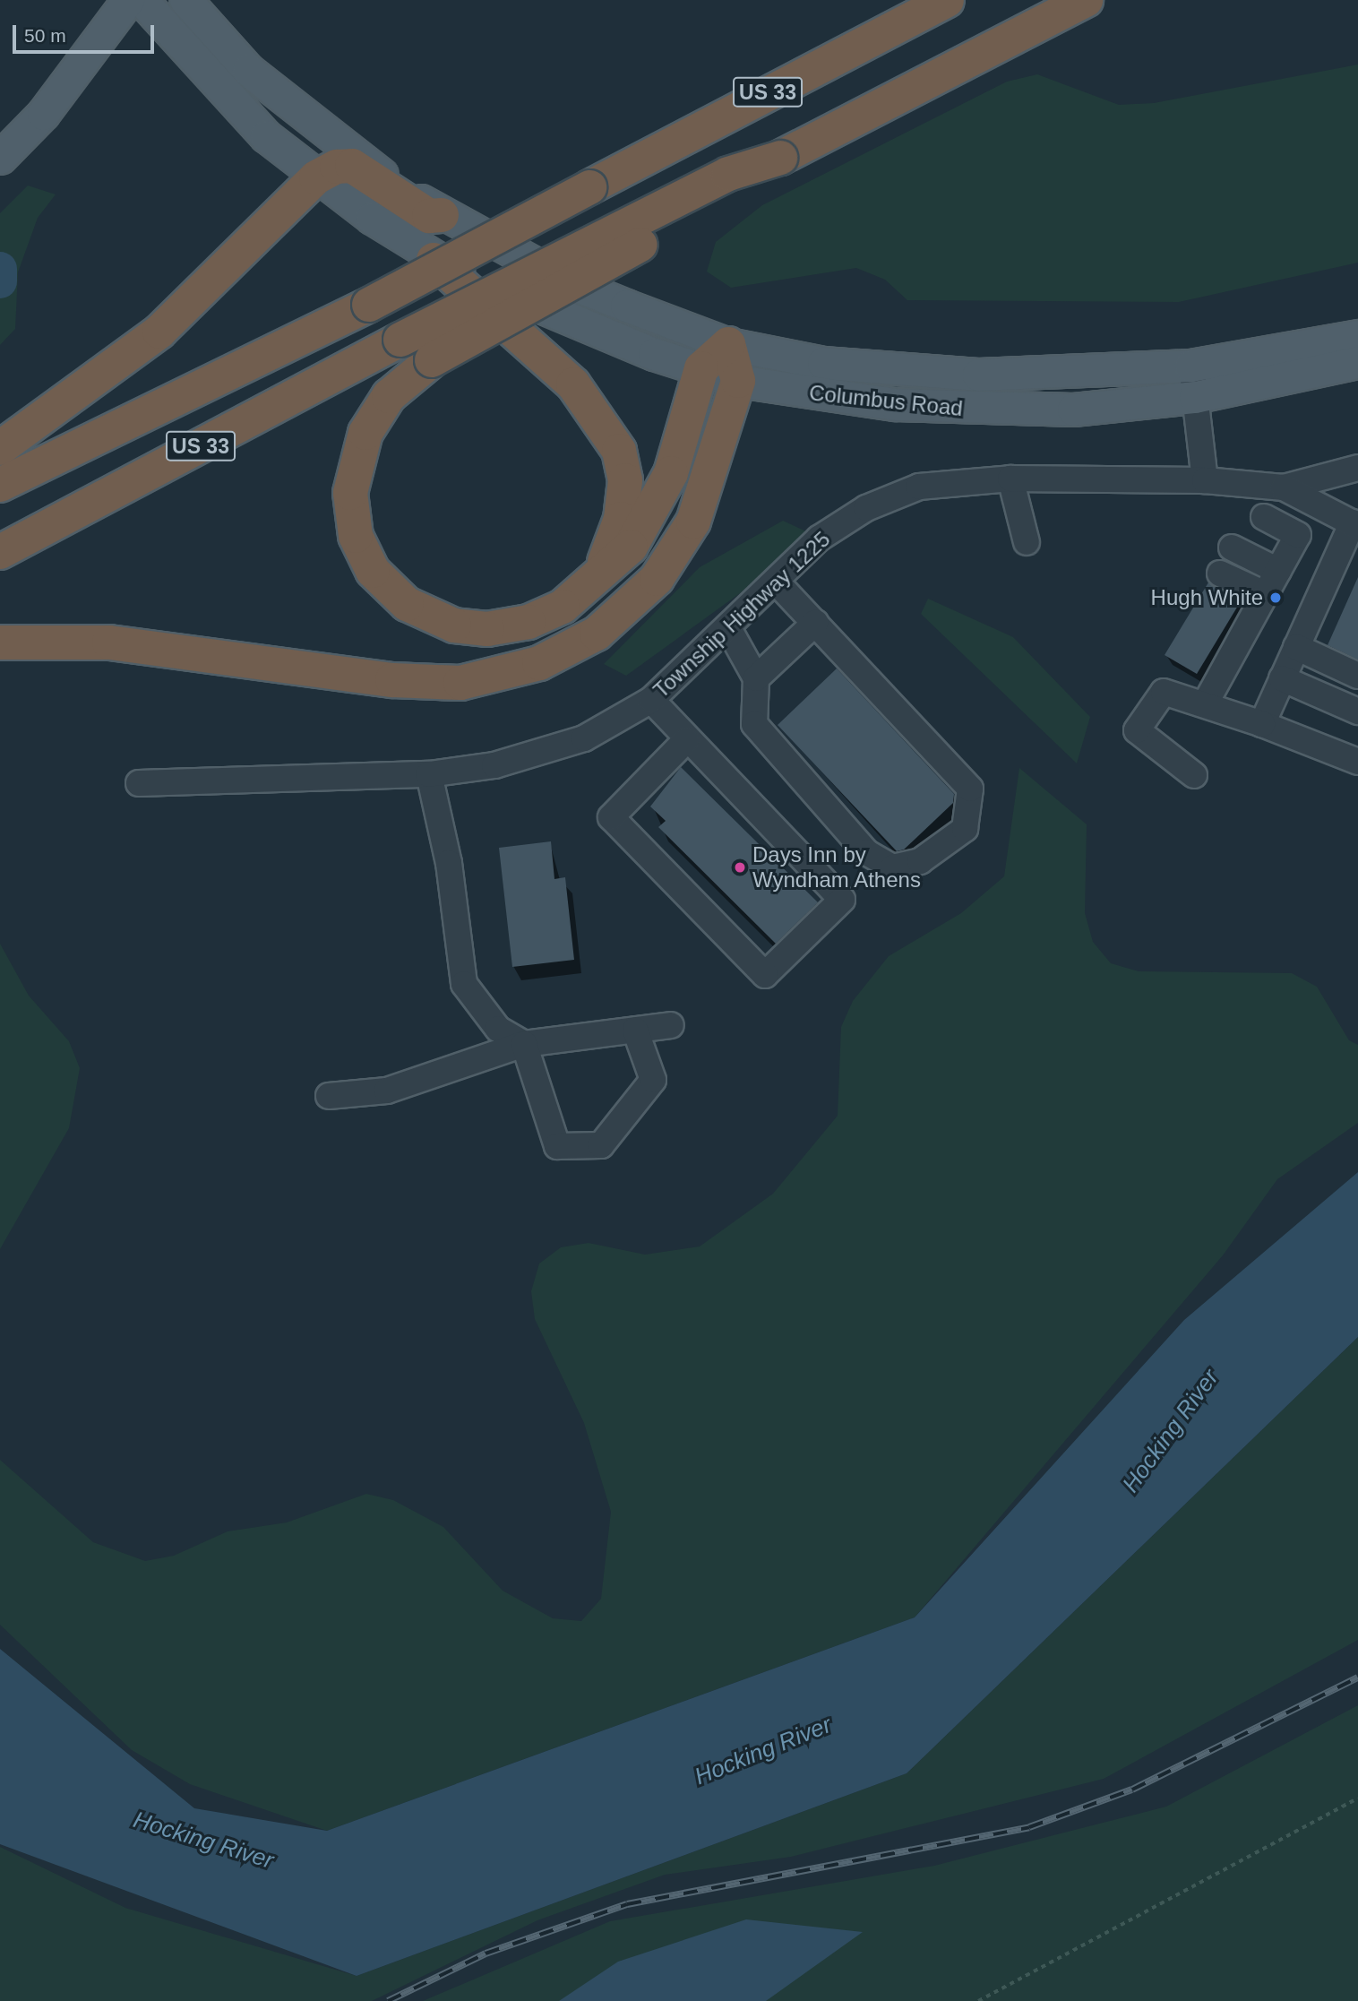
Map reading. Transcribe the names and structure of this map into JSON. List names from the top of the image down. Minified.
{"streets":{"highway":["US 33"],"main road":["Columbus Road"],"street":["Township Highway 1225"]},"water":["Hocking River"],"places":["Hugh White","Days Inn by Wyndham Athens"],"scale_bar":"50 m"}
